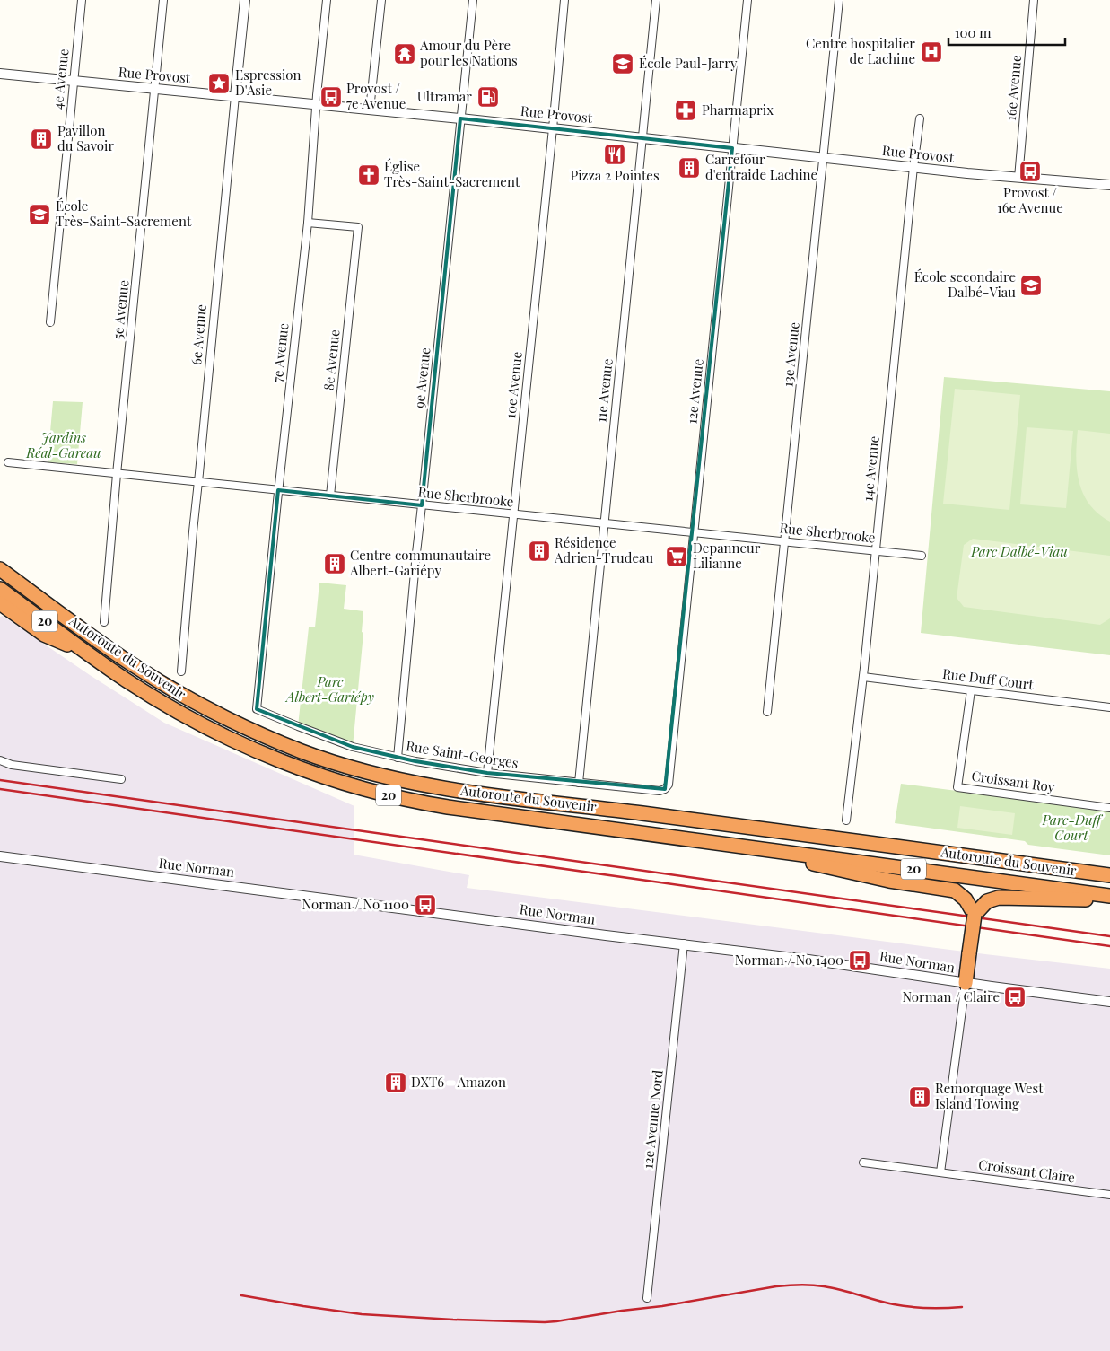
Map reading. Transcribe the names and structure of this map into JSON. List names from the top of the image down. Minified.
{"streets":{"highway":["20","Autoroute du Souvenir"],"street":["Rue Provost","4e Avenue","16e Avenue","5e Avenue","6e Avenue","7e Avenue","13e Avenue","8e Avenue","9e Avenue","10e Avenue","11e Avenue","12e Avenue","14e Avenue","Rue Sherbrooke","Rue Duff Court","Rue Saint-Georges","Croissant Roy","Rue Norman","12e Avenue Nord","Croissant Claire"]},"crossings":[["Rue Provost","4e Avenue"],["Rue Provost","16e Avenue"],["Rue Provost","5e Avenue"],["Rue Provost","6e Avenue"],["Rue Provost","7e Avenue"],["Rue Provost","13e Avenue"],["Rue Provost","9e Avenue"],["Rue Provost","10e Avenue"],["Rue Provost","11e Avenue"],["Rue Provost","12e Avenue"],["Rue Provost","14e Avenue"],["5e Avenue","Rue Sherbrooke"],["6e Avenue","Rue Sherbrooke"],["7e Avenue","8e Avenue"],["7e Avenue","Rue Sherbrooke"],["7e Avenue","Rue Saint-Georges"],["13e Avenue","Rue Sherbrooke"],["8e Avenue","Rue Sherbrooke"],["9e Avenue","Rue Sherbrooke"],["9e Avenue","Rue Saint-Georges"],["10e Avenue","Rue Sherbrooke"],["10e Avenue","Rue Saint-Georges"],["11e Avenue","Rue Sherbrooke"],["11e Avenue","Rue Saint-Georges"],["12e Avenue","Rue Sherbrooke"],["12e Avenue","Rue Saint-Georges"],["14e Avenue","Rue Sherbrooke"],["14e Avenue","Rue Duff Court"],["Rue Duff Court","Croissant Roy"],["Rue Norman","12e Avenue Nord"]],"parks":["Jardins Réal-Gareau","Parc Dalbé-Viau","Parc Albert-Gariépy","Parc-Duff Court"],"places":{"hospital":["Centre hospitalier de Lachine"],"temple":["Amour du Père pour les Nations"],"school or university":["École Paul-Jarry","École Très-Saint-Sacrement","École secondaire Dalbé-Viau"],"place":["Espression D'Asie"],"bus stop":["Provost / 7e Avenue","Provost / 16e Avenue","Norman / No 1100","Norman / No 1400","Norman / Claire"],"fuel station":["Ultramar"],"pharmacy":["Pharmaprix"],"building":["Pavillon du Savoir","Carrefour d'entraide Lachine","Résidence Adrien-Trudeau","Centre communautaire Albert-Gariépy","DXT6 - Amazon","Remorquage West Island Towing"],"restaurant":["Pizza 2 Pointes"],"church":["Église Très-Saint-Sacrement"],"supermarket":["Depanneur Lilianne"]},"scale_bar":"100 m"}
